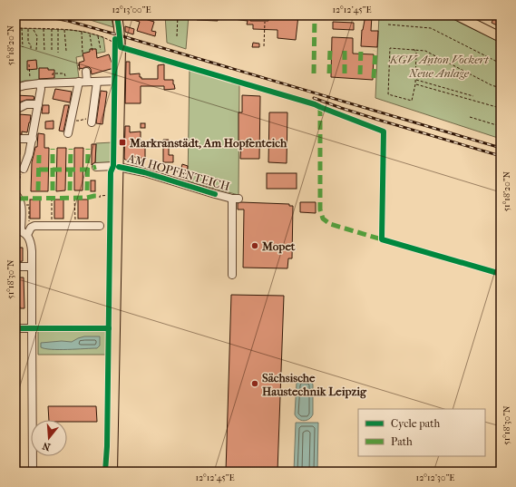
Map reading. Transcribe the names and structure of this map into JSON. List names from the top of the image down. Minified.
{"streets":{"street":["AM HOPFENTEICH"]},"parks":["KGV Anton Vockert Neue Anlage"],"places":{"transit":["Markranstädt, Am Hopfenteich"],"other":["Mopet","Sächsische Haustechnik Leipzig"]},"legend":["Cycle path","Path"],"north":"bottom","coordinates":["12°13'00\"E","12°12'45\"E","51°18'20\"N","51°18'30\"N","12°12'30\"E"]}
